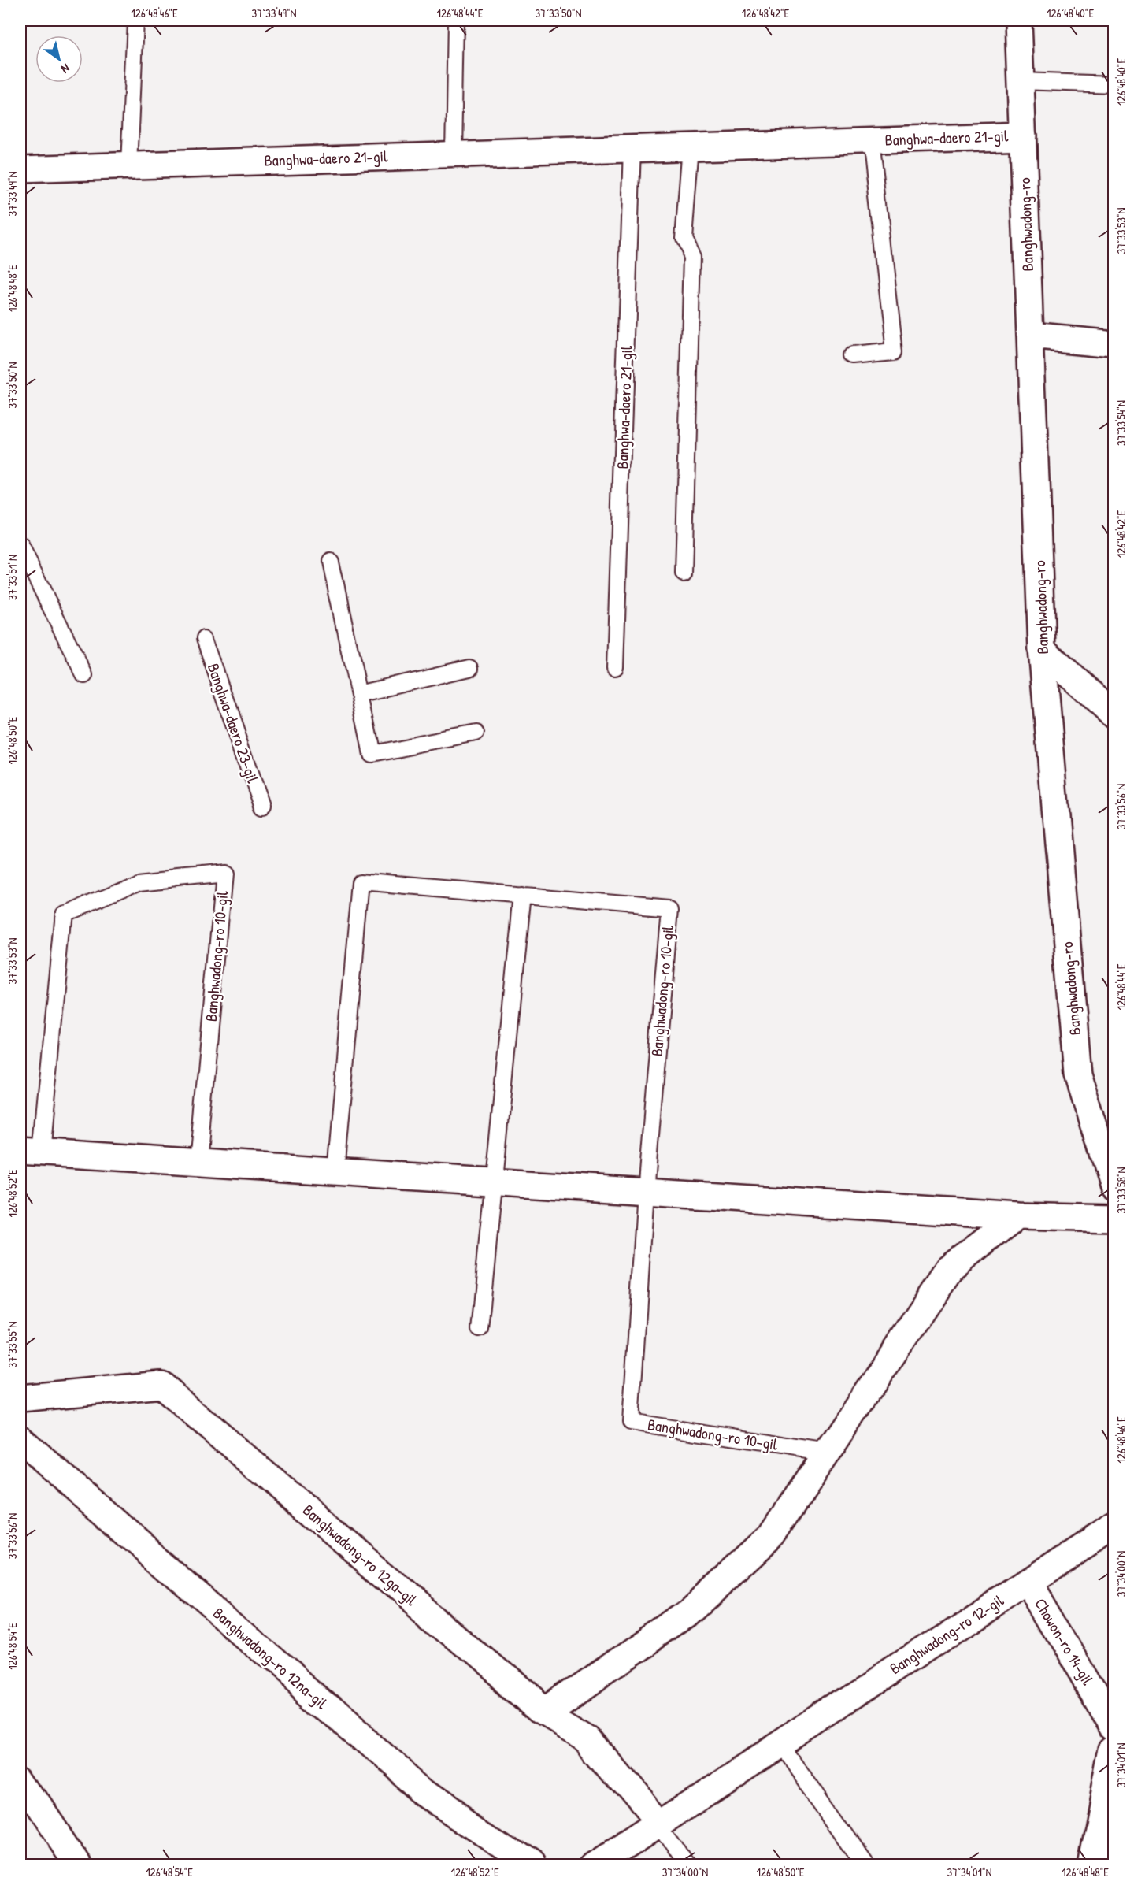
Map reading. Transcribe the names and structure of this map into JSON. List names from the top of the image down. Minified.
{"streets":{"street":["Banghwa-daero 21-gil","Banghwadong-ro","Banghwadong-ro 10-gil","Banghwadong-ro 12ga-gil","Banghwadong-ro 12-gil","Chowon-ro 14-gil","Banghwadong-ro 12na-gil"],"lane":["Banghwa-daero 23-gil"]},"crossings":[["Banghwa-daero 21-gil","Banghwadong-ro"],["Banghwadong-ro 12ga-gil","Banghwadong-ro 12-gil"],["Banghwadong-ro 12-gil","Chowon-ro 14-gil"]],"north":"bottom right","coordinates":["126°48'46\"E","37°33'49\"N","126°48'44\"E","37°33'50\"N","126°48'42\"E","126°48'40\"E","37°33'53\"N","126°48'48\"E","37°33'54\"N","37°33'51\"N","126°48'50\"E","37°33'56\"N","37°33'58\"N","126°48'52\"E","37°33'55\"N","37°34'00\"N","126°48'54\"E","37°34'01\"N"]}
